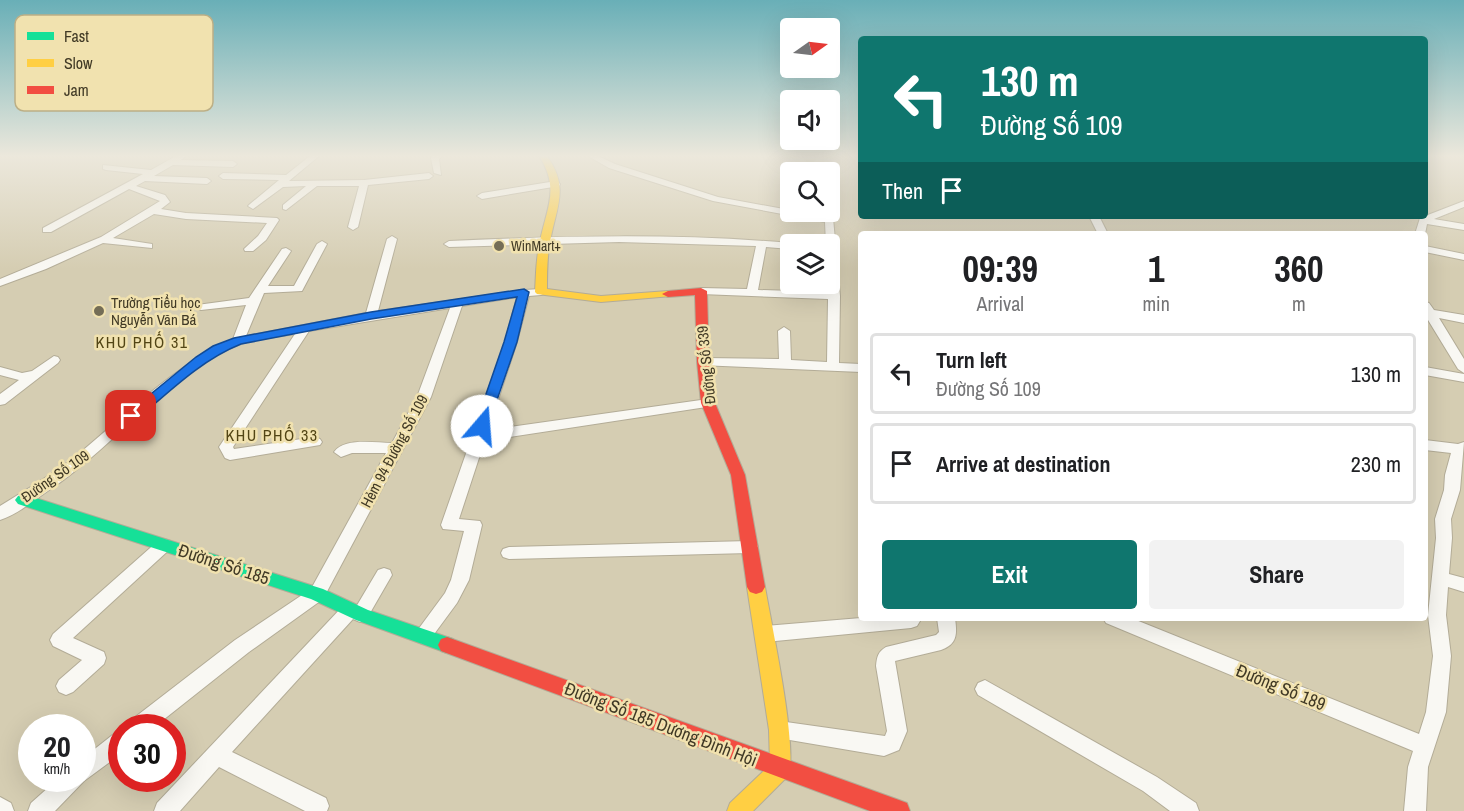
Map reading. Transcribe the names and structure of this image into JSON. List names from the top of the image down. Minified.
{"streets":{"street":["Đường Số 339","Hẻm 94 Đường Số 109","Đường Số 109","Đường Số 185","Đường Số 189","Đường Số 185 Dương Đình Hội"]},"crossings":[["Đường Số 339","Đường Số 185 Dương Đình Hội"],["Hẻm 94 Đường Số 109","Đường Số 109"],["Hẻm 94 Đường Số 109","Đường Số 185"],["Đường Số 109","Đường Số 185"],["Đường Số 185","Đường Số 185 Dương Đình Hội"]],"districts":["KHU PHỐ 31","KHU PHỐ 33"],"places":["WinMart+","Trường Tiểu học Nguyễn Văn Bá"],"legend":["Fast","Slow","Jam"],"north":"right","page":{"turn":["130 m","Đường Số 109"],"then":"Then","eta":["09:39","Arrival","1","min","360","m"],"list":[{"name":"Turn left","note":"Đường Số 109","value":"130 m"},{"name":"Arrive at destination","value":"230 m"}],"buttons":["Exit","Share"],"speed":"20 km/h","limit":"30"}}
